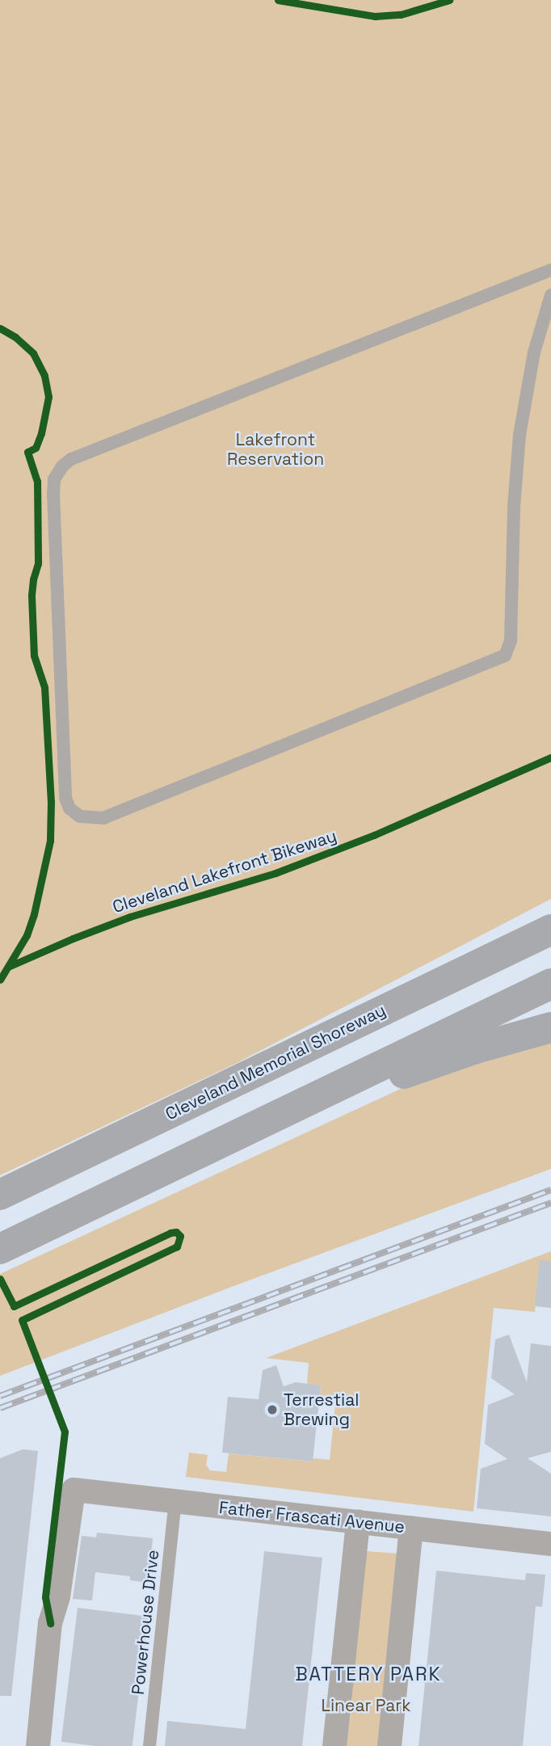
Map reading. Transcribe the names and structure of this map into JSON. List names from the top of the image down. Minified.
{"streets":{"highway":["Cleveland Memorial Shoreway"],"street":["Father Frascati Avenue"],"lane":["Powerhouse Drive"],"cycle path":["Cleveland Lakefront Bikeway"]},"crossings":[["Father Frascati Avenue","Powerhouse Drive"]],"districts":["BATTERY PARK"],"parks":["Lakefront Reservation","Linear Park"],"places":["Terrestial Brewing"]}
